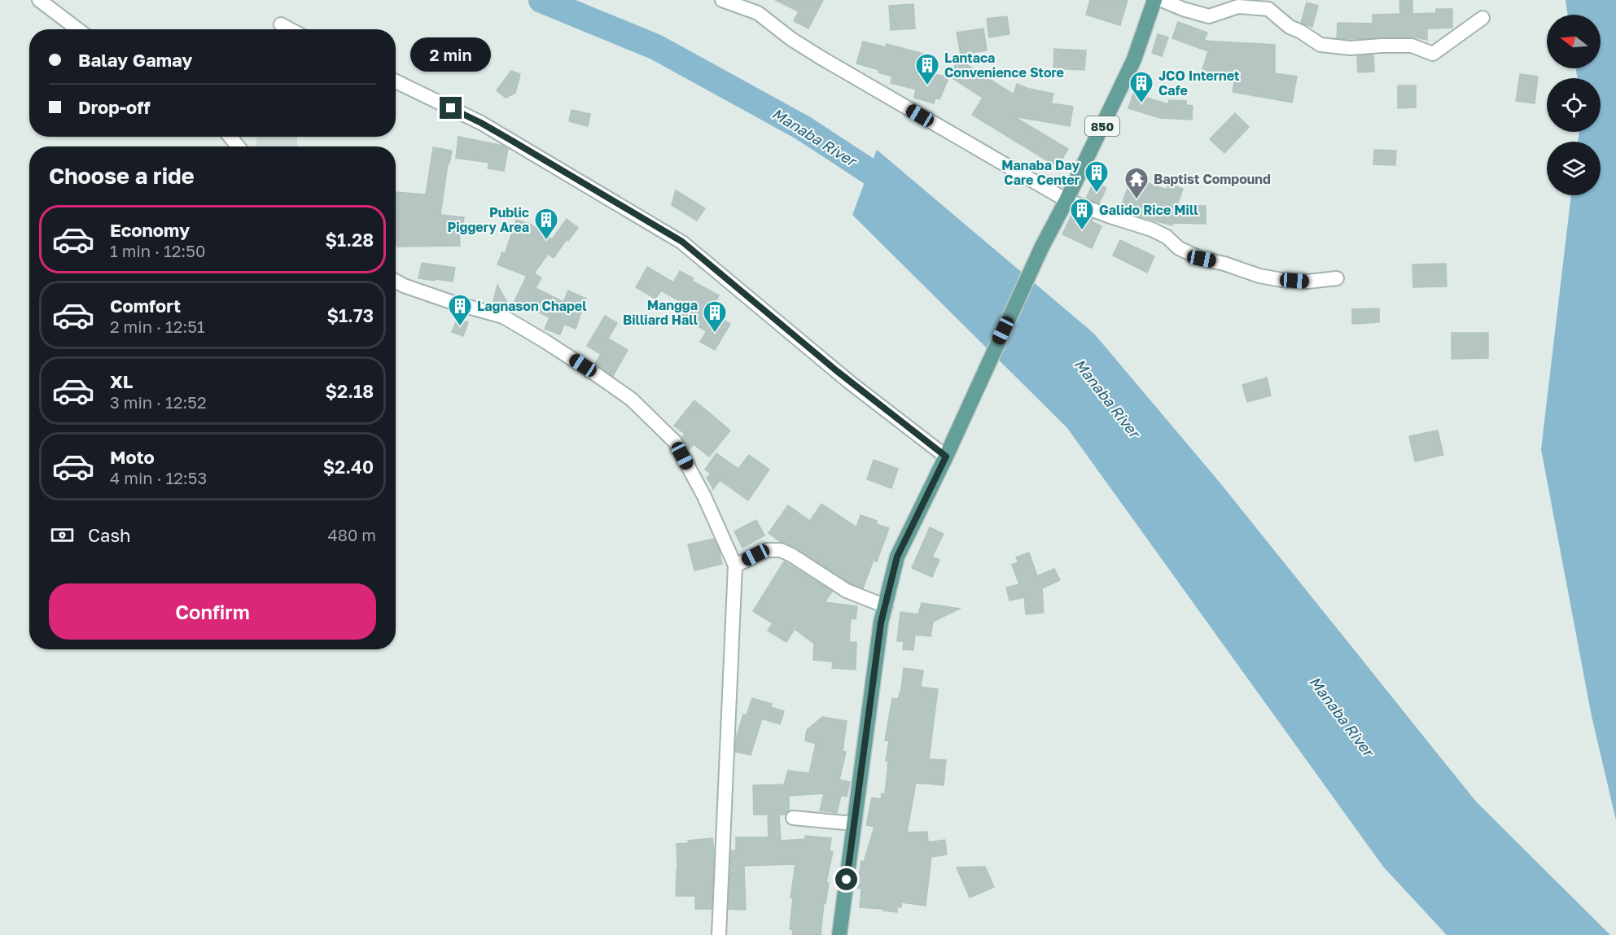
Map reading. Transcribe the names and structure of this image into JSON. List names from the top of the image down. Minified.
{"streets":{"main road":["850"]},"water":["Manaba River"],"places":{"building":["Lantaca Convenience Store","JCO Internet Cafe","Manaba Day Care Center","Galido Rice Mill","Public Piggery Area","Lagnason Chapel","Mangga Billiard Hall"],"temple":["Baptist Compound"]},"north":"left","page":{"banner":["Balay Gamay","Drop-off"],"bubble":"2 min","heading":"Choose a ride","list":[{"name":"Economy","note":"1 min · 12:50","value":"$1.28"},{"name":"Comfort","note":"2 min · 12:51","value":"$1.73"},{"name":"XL","note":"3 min · 12:52","value":"$2.18"},{"name":"Moto","note":"4 min · 12:53","value":"$2.40"}],"pay":["Cash","480 m"],"buttons":"Confirm"}}
